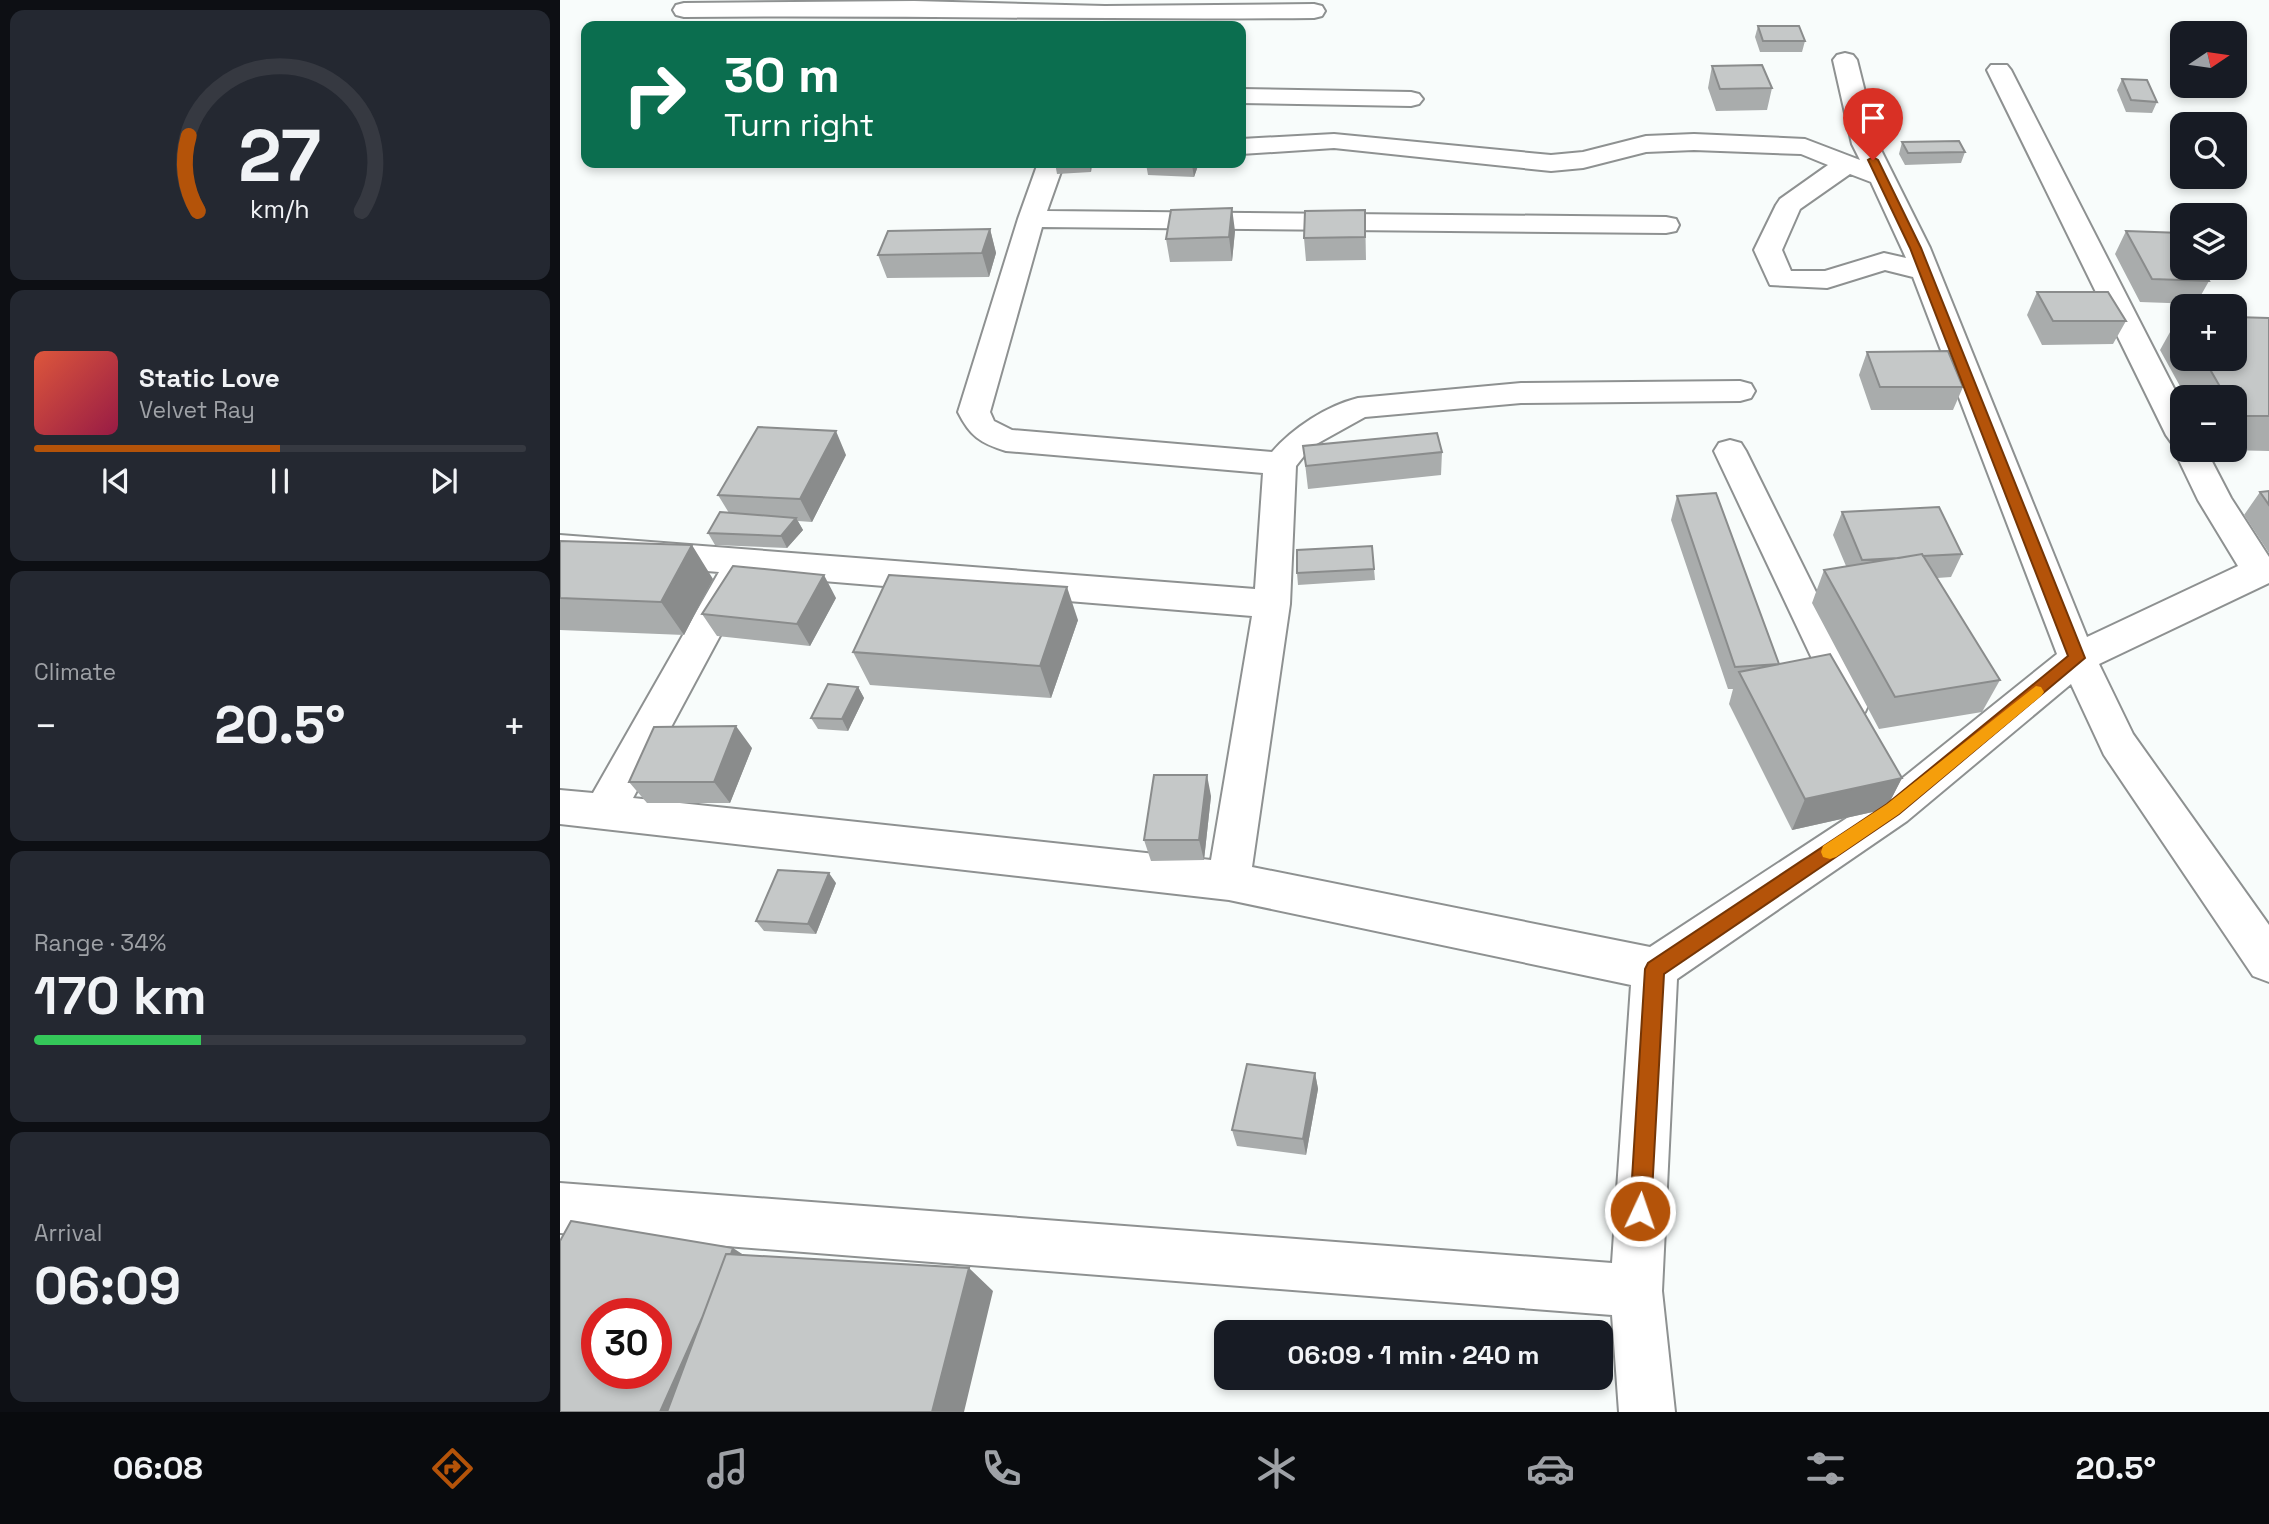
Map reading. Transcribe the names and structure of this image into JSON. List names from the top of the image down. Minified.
{"north":"right","page":{"map_buttons":["+","−"],"turn":["30 m","Turn right"],"song":["Static Love","Velvet Ray"],"tile":["Climate",["Range · 34%","170 km"],["Arrival","06:09"]],"heat":["−","20.5°","+"],"limit":"30","trip":"06:09 · 1 min · 240 m","tabs":["06:08","20.5°"],"gauge":["27","km/h"]}}
